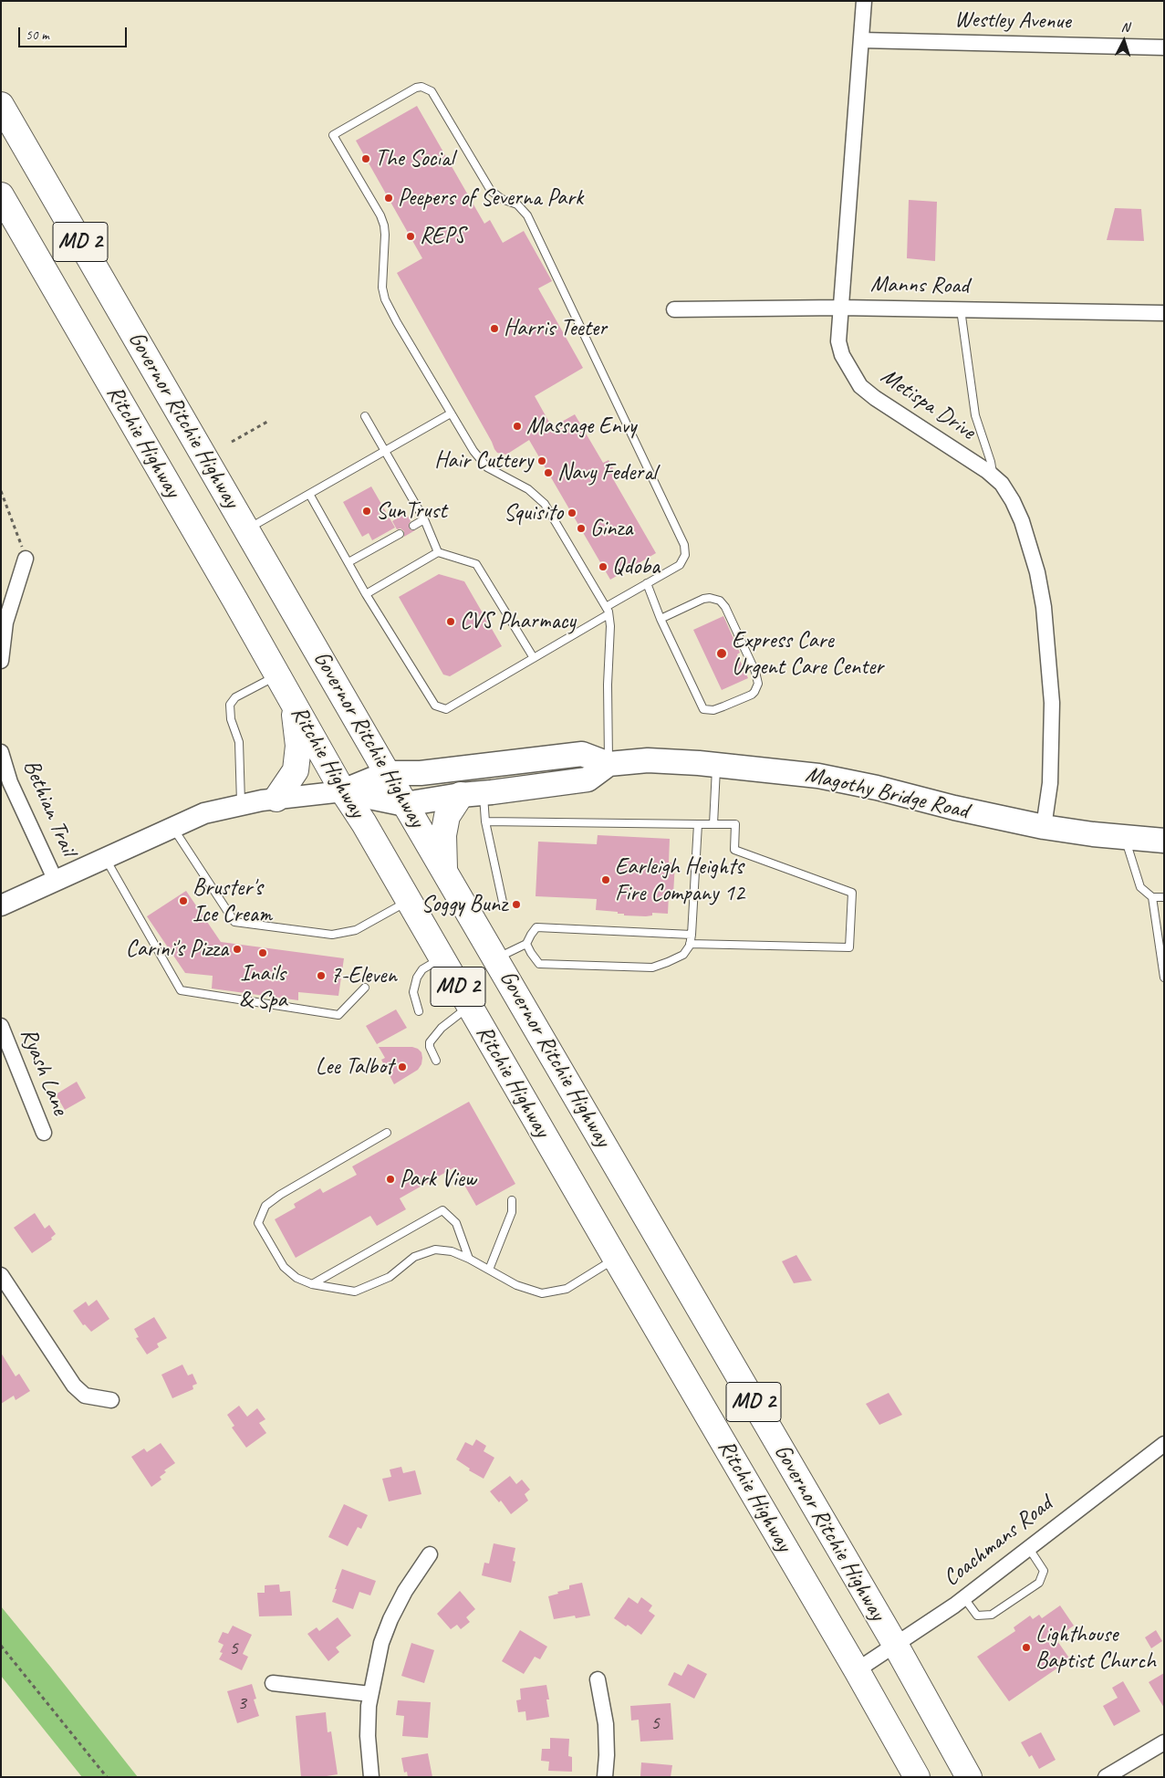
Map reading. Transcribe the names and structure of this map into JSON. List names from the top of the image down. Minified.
{"streets":{"highway":["MD 2","Governor Ritchie Highway","Ritchie Highway"],"main road":["Magothy Bridge Road"],"street":["Westley Avenue","Manns Road","Metispa Drive","Bethian Trail","Ryash Lane","Coachmans Road"]},"crossings":[["Westley Avenue","Metispa Drive"],["Manns Road","Metispa Drive"],["Metispa Drive","Magothy Bridge Road"],["Governor Ritchie Highway","Magothy Bridge Road"],["Governor Ritchie Highway","Coachmans Road"],["Ritchie Highway","Magothy Bridge Road"],["Ritchie Highway","Coachmans Road"]],"places":["The Social","Peepers of Severna Park","REPS","Harris Teeter","Massage Envy","Hair Cuttery","Navy Federal","SunTrust","Squisito","Ginza","Qdoba","CVS Pharmacy","Express Care Urgent Care Center","Earleigh Heights Fire Company 12","Bruster's Ice Cream","Soggy Bunz","Carini's Pizza","Inails & Spa","7-Eleven","Lee Talbot","Park View","Lighthouse Baptist Church"],"house_numbers":["5","3","5"],"scale_bar":"50 m","north":"top"}
